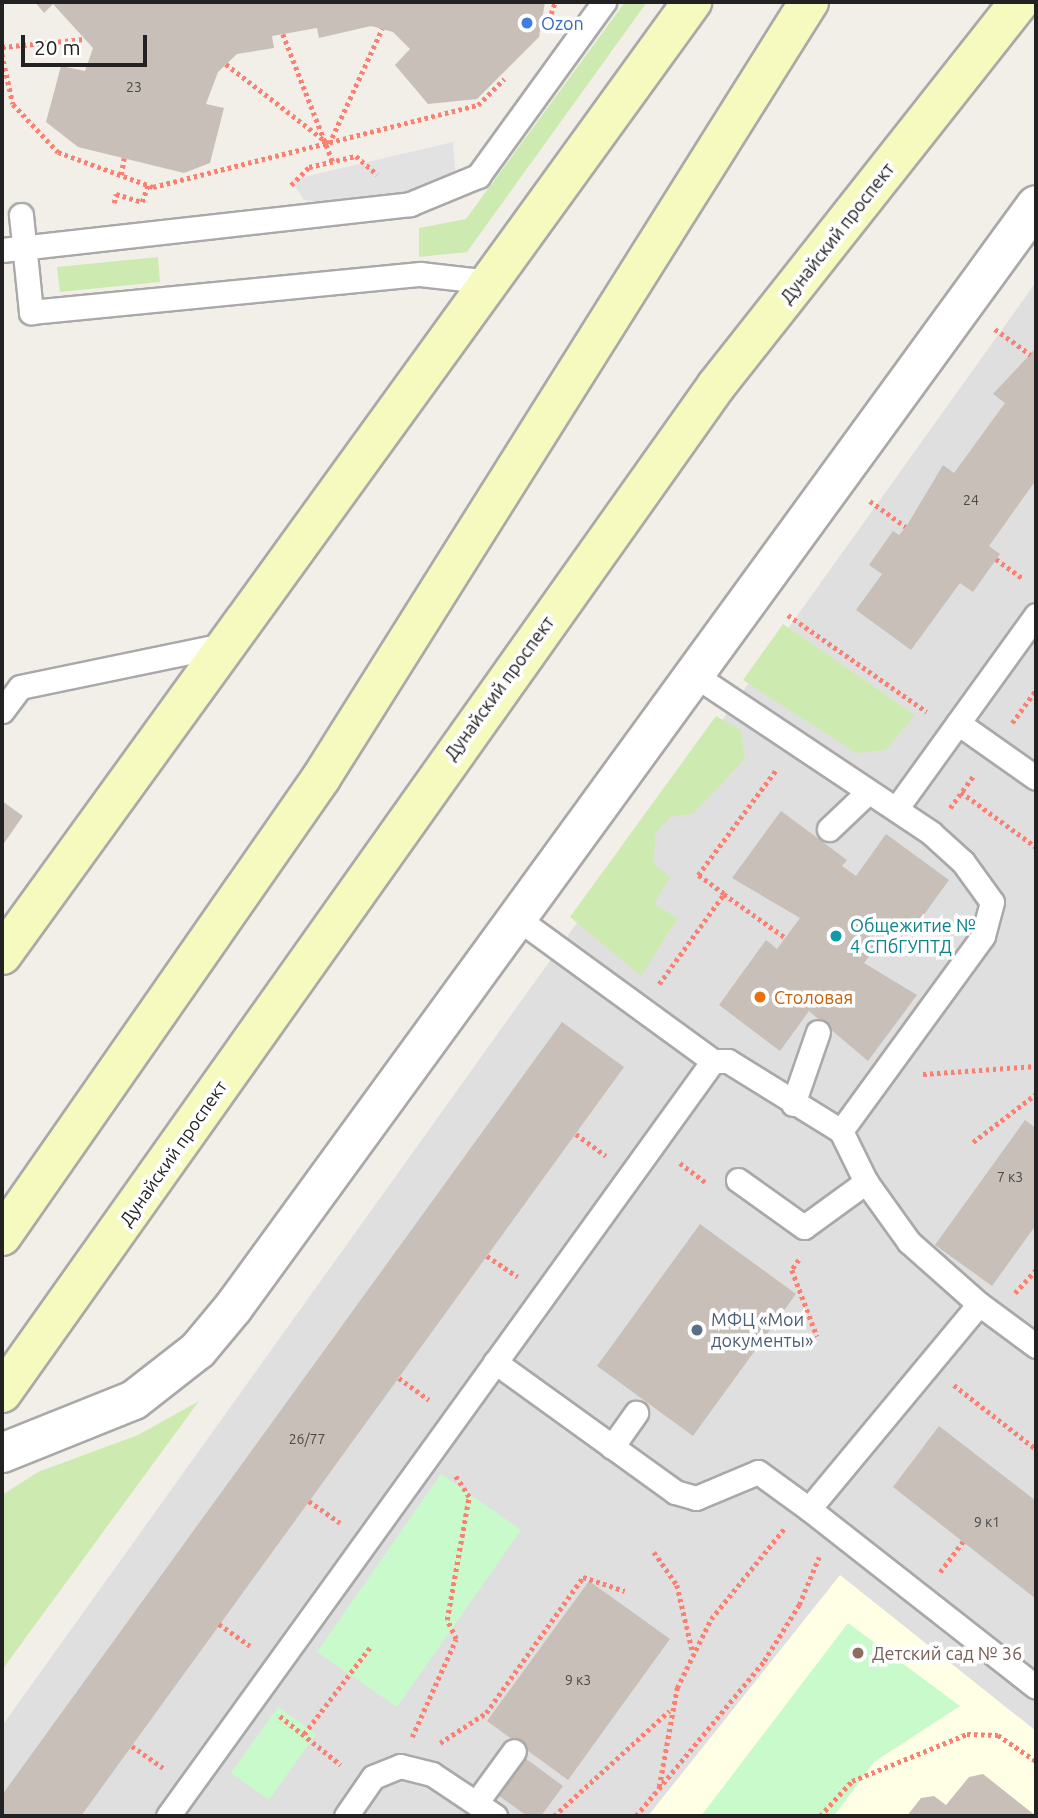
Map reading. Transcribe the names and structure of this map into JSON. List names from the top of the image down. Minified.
{"streets":{"main road":["Дунайский проспект"]},"places":["Ozon","Общежитие № 4 СПбГУПТД","Столовая","МФЦ «Мои документы»","Детский сад № 36"],"house_numbers":["23","24","7 к3","26/77","9 к1","9 к3"],"scale_bar":"20 m"}
